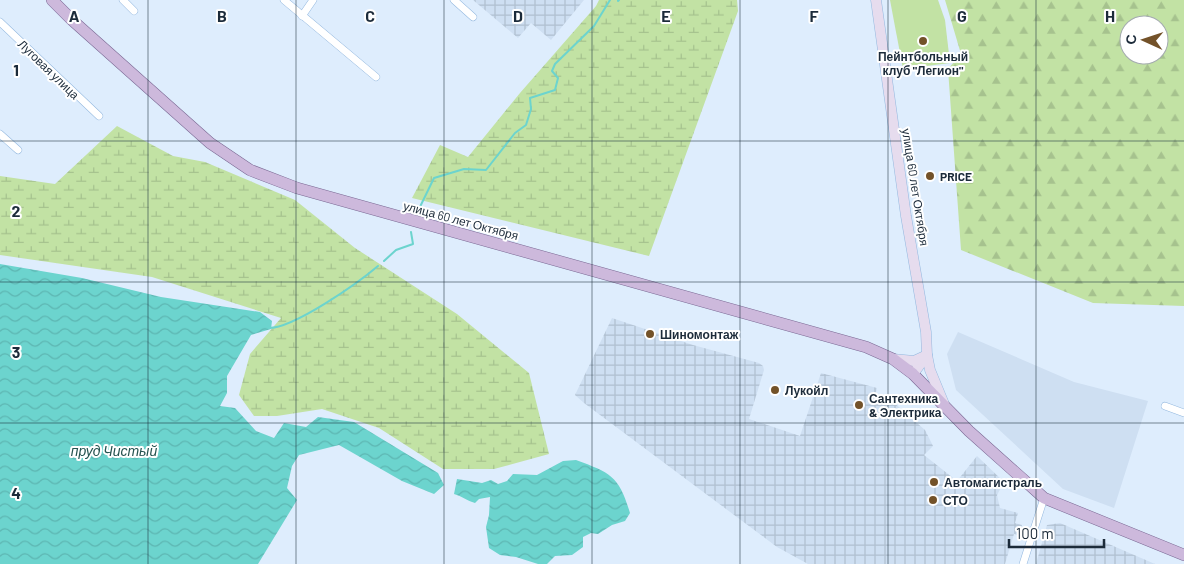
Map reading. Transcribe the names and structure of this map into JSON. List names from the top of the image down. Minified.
{"streets":{"main road":["улица 60 лет Октября"],"street":["Луговая улица"]},"water":["пруд Чистый"],"places":["Пейнтбольный клуб \"Легион\"","PRICE","Шиномонтаж","Лукойл","Сантехника & Электрика","Автомагистраль","СТО"],"scale_bar":"100 m","north":"left","grid":{"columns":["A","B","C","D","E","F","G","H"],"rows":["1","2","3","4"]}}
